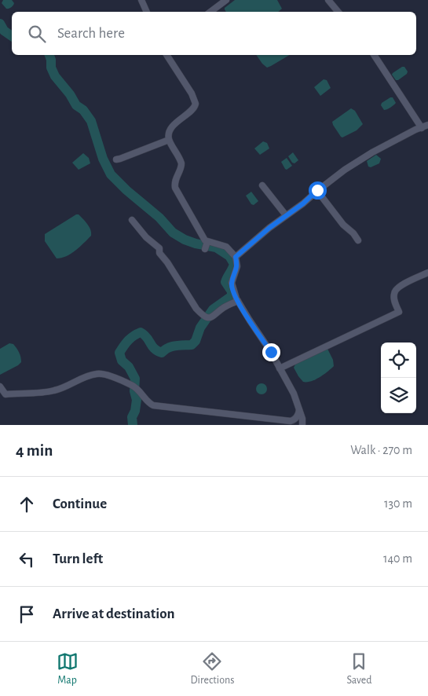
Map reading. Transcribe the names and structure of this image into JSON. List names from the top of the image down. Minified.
{"page":{"search":"Search here","heading":["4 min","Walk · 270 m"],"list":[["Continue","130 m"],["Turn left","140 m"],"Arrive at destination"],"nav":["Map","Directions","Saved"]}}
